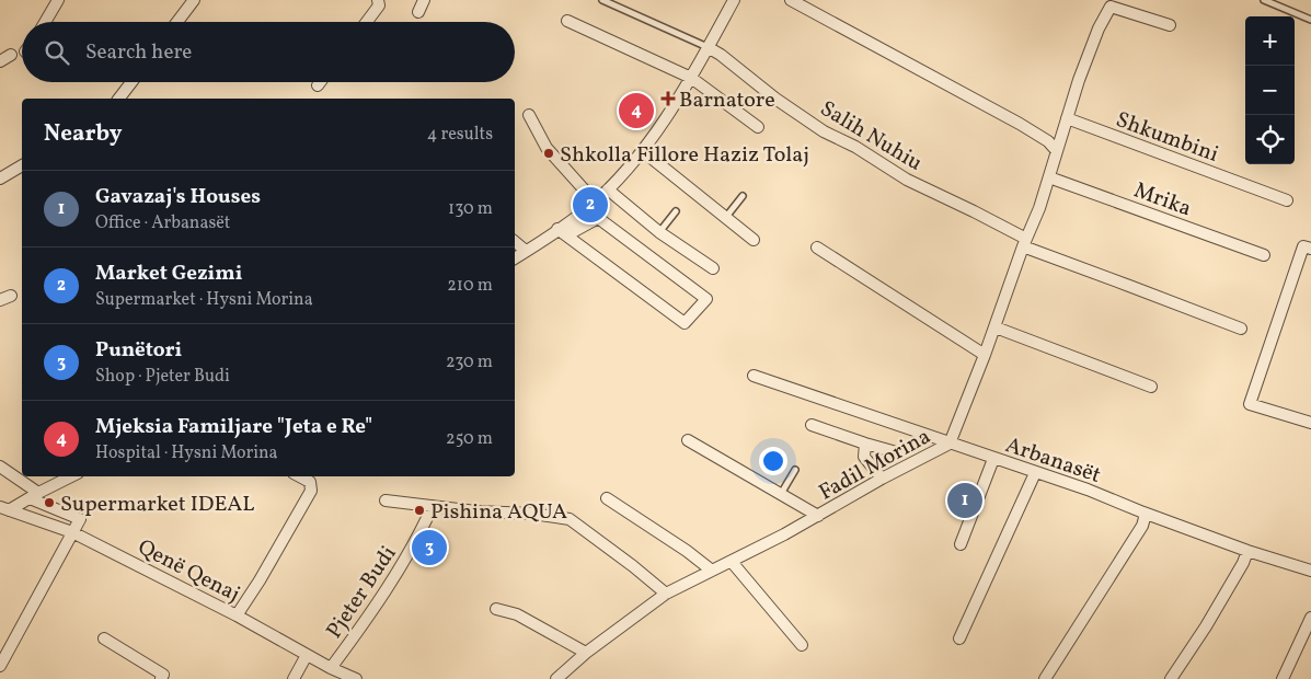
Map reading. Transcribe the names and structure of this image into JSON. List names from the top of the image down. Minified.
{"streets":{"street":["Salih Nuhiu","Shkumbini","Mrika","Arbanasët","Fadil Morina","Qenë Qenaj","Pjeter Budi"]},"crossings":[["Arbanasët","Fadil Morina"],["Qenë Qenaj","Pjeter Budi"]],"places":{"health":["Barnatore"],"other":["Shkolla Fillore Haziz Tolaj","Supermarket IDEAL","Pishina AQUA"]},"page":{"map_buttons":["+","−"],"search":"Search here","pins":["4","2","1","3"],"heading":["Nearby","4 results"],"list":[{"mark":"1","name":"Gavazaj's Houses","note":"Office · Arbanasët","value":"130 m"},{"mark":"2","name":"Market Gezimi","note":"Supermarket · Hysni Morina","value":"210 m"},{"mark":"3","name":"Punëtori","note":"Shop · Pjeter Budi","value":"230 m"},{"mark":"4","name":"Mjeksia Familjare \"Jeta e Re\"","note":"Hospital · Hysni Morina","value":"250 m"}]}}
